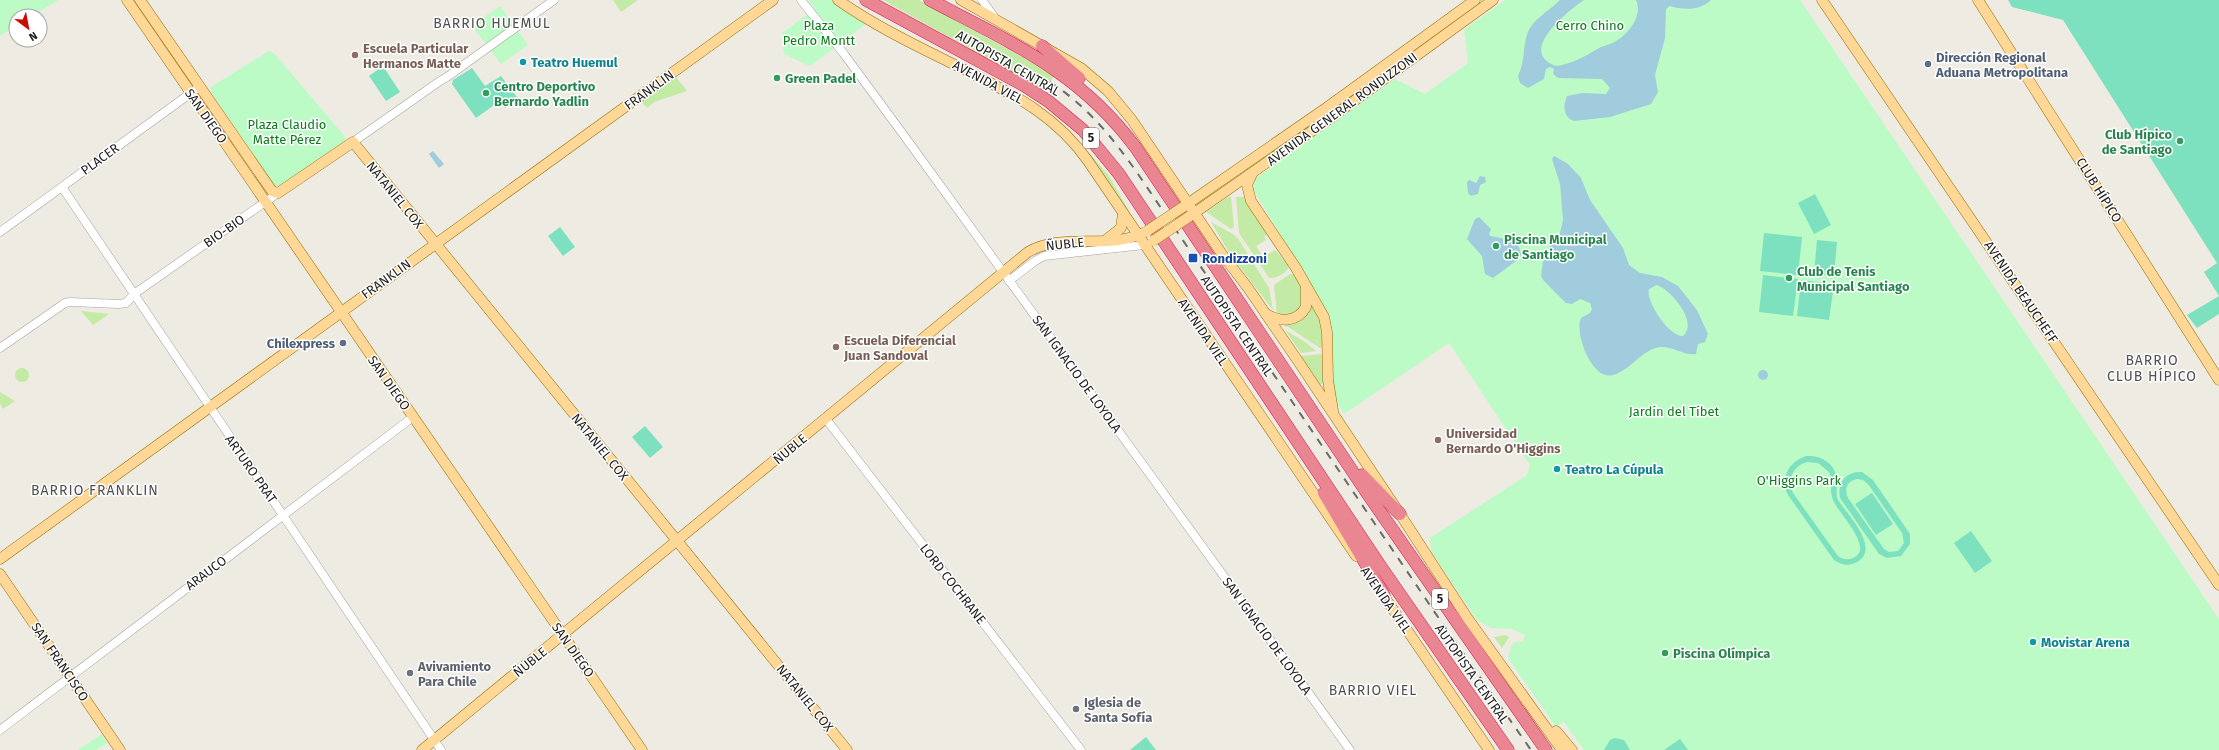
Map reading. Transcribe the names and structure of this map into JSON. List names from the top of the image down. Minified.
{"streets":{"highway":["AUTOPISTA CENTRAL","5"],"main road":["AVENIDA VIEL","FRANKLIN","AVENIDA GENERAL RONDIZZONI","SAN DIEGO","CLUB HÍPICO","NATANIEL COX","BIO-BIO","ÑUBLE","AVENIDA BEAUCHEFF","SAN FRANCISCO"],"street":["PLACER","SAN IGNACIO DE LOYOLA","ARTURO PRAT","ARAUCO","LORD COCHRANE"]},"crossings":[["AVENIDA VIEL","ÑUBLE"],["FRANKLIN","SAN DIEGO"],["FRANKLIN","NATANIEL COX"],["FRANKLIN","ARTURO PRAT"],["AVENIDA GENERAL RONDIZZONI","ÑUBLE"],["SAN DIEGO","PLACER"],["SAN DIEGO","BIO-BIO"],["SAN DIEGO","ÑUBLE"],["SAN DIEGO","ARAUCO"],["PLACER","ARTURO PRAT"],["NATANIEL COX","BIO-BIO"],["NATANIEL COX","ÑUBLE"],["BIO-BIO","ARTURO PRAT"],["ÑUBLE","SAN IGNACIO DE LOYOLA"],["ÑUBLE","ARTURO PRAT"],["ÑUBLE","LORD COCHRANE"],["ARTURO PRAT","ARAUCO"],["ARAUCO","SAN FRANCISCO"]],"districts":["BARRIO HUEMUL","BARRIO CLUB HÍPICO","BARRIO FRANKLIN","BARRIO VIEL"],"parks":["Plaza Pedro Montt","Cerro Chino","Plaza Claudio Matte Pérez","Jardín del Tíbet","O'Higgins Park"],"places":{"other":["Escuela Particular Hermanos Matte","Teatro Huemul","Dirección Regional Aduana Metropolitana","Green Padel","Centro Deportivo Bernardo Yadlin","Club Hípico de Santiago","Piscina Municipal de Santiago","Club de Tenis Municipal Santiago","Chilexpress","Escuela Diferencial Juan Sandoval","Universidad Bernardo O'Higgins","Teatro La Cúpula","Movistar Arena","Piscina Olímpica","Avivamiento Para Chile","Iglesia de Santa Sofía"],"transit":["Rondizzoni"]},"north":"bottom right"}
